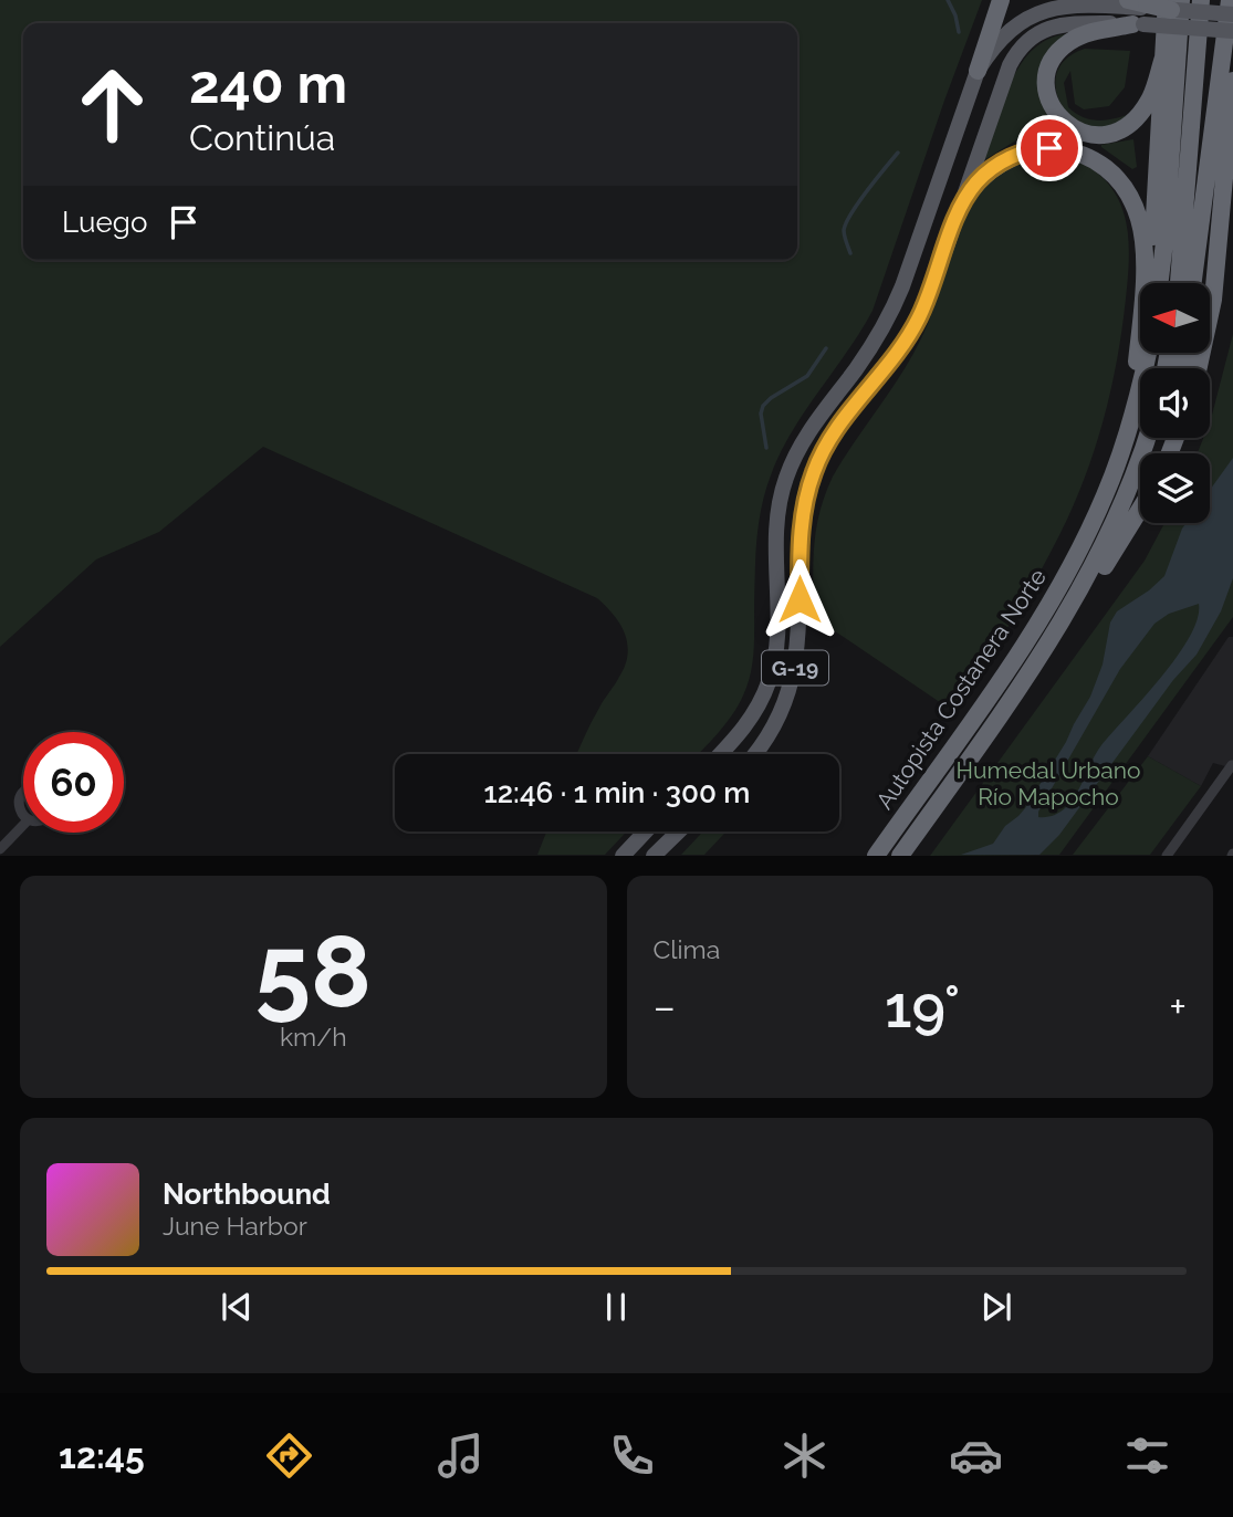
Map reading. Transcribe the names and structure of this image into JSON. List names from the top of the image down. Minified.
{"streets":{"highway":["Autopista Costanera Norte"],"main road":["G-19"]},"parks":["Humedal Urbano Río Mapocho"],"north":"left","page":{"turn":["240 m","Continúa"],"then":"Luego","limit":"60","trip":"12:46 · 1 min · 300 m","tile":[["58","km/h"],"Clima"],"heat":["−","19°","+"],"song":["Northbound","June Harbor"],"tabs":"12:45"}}
